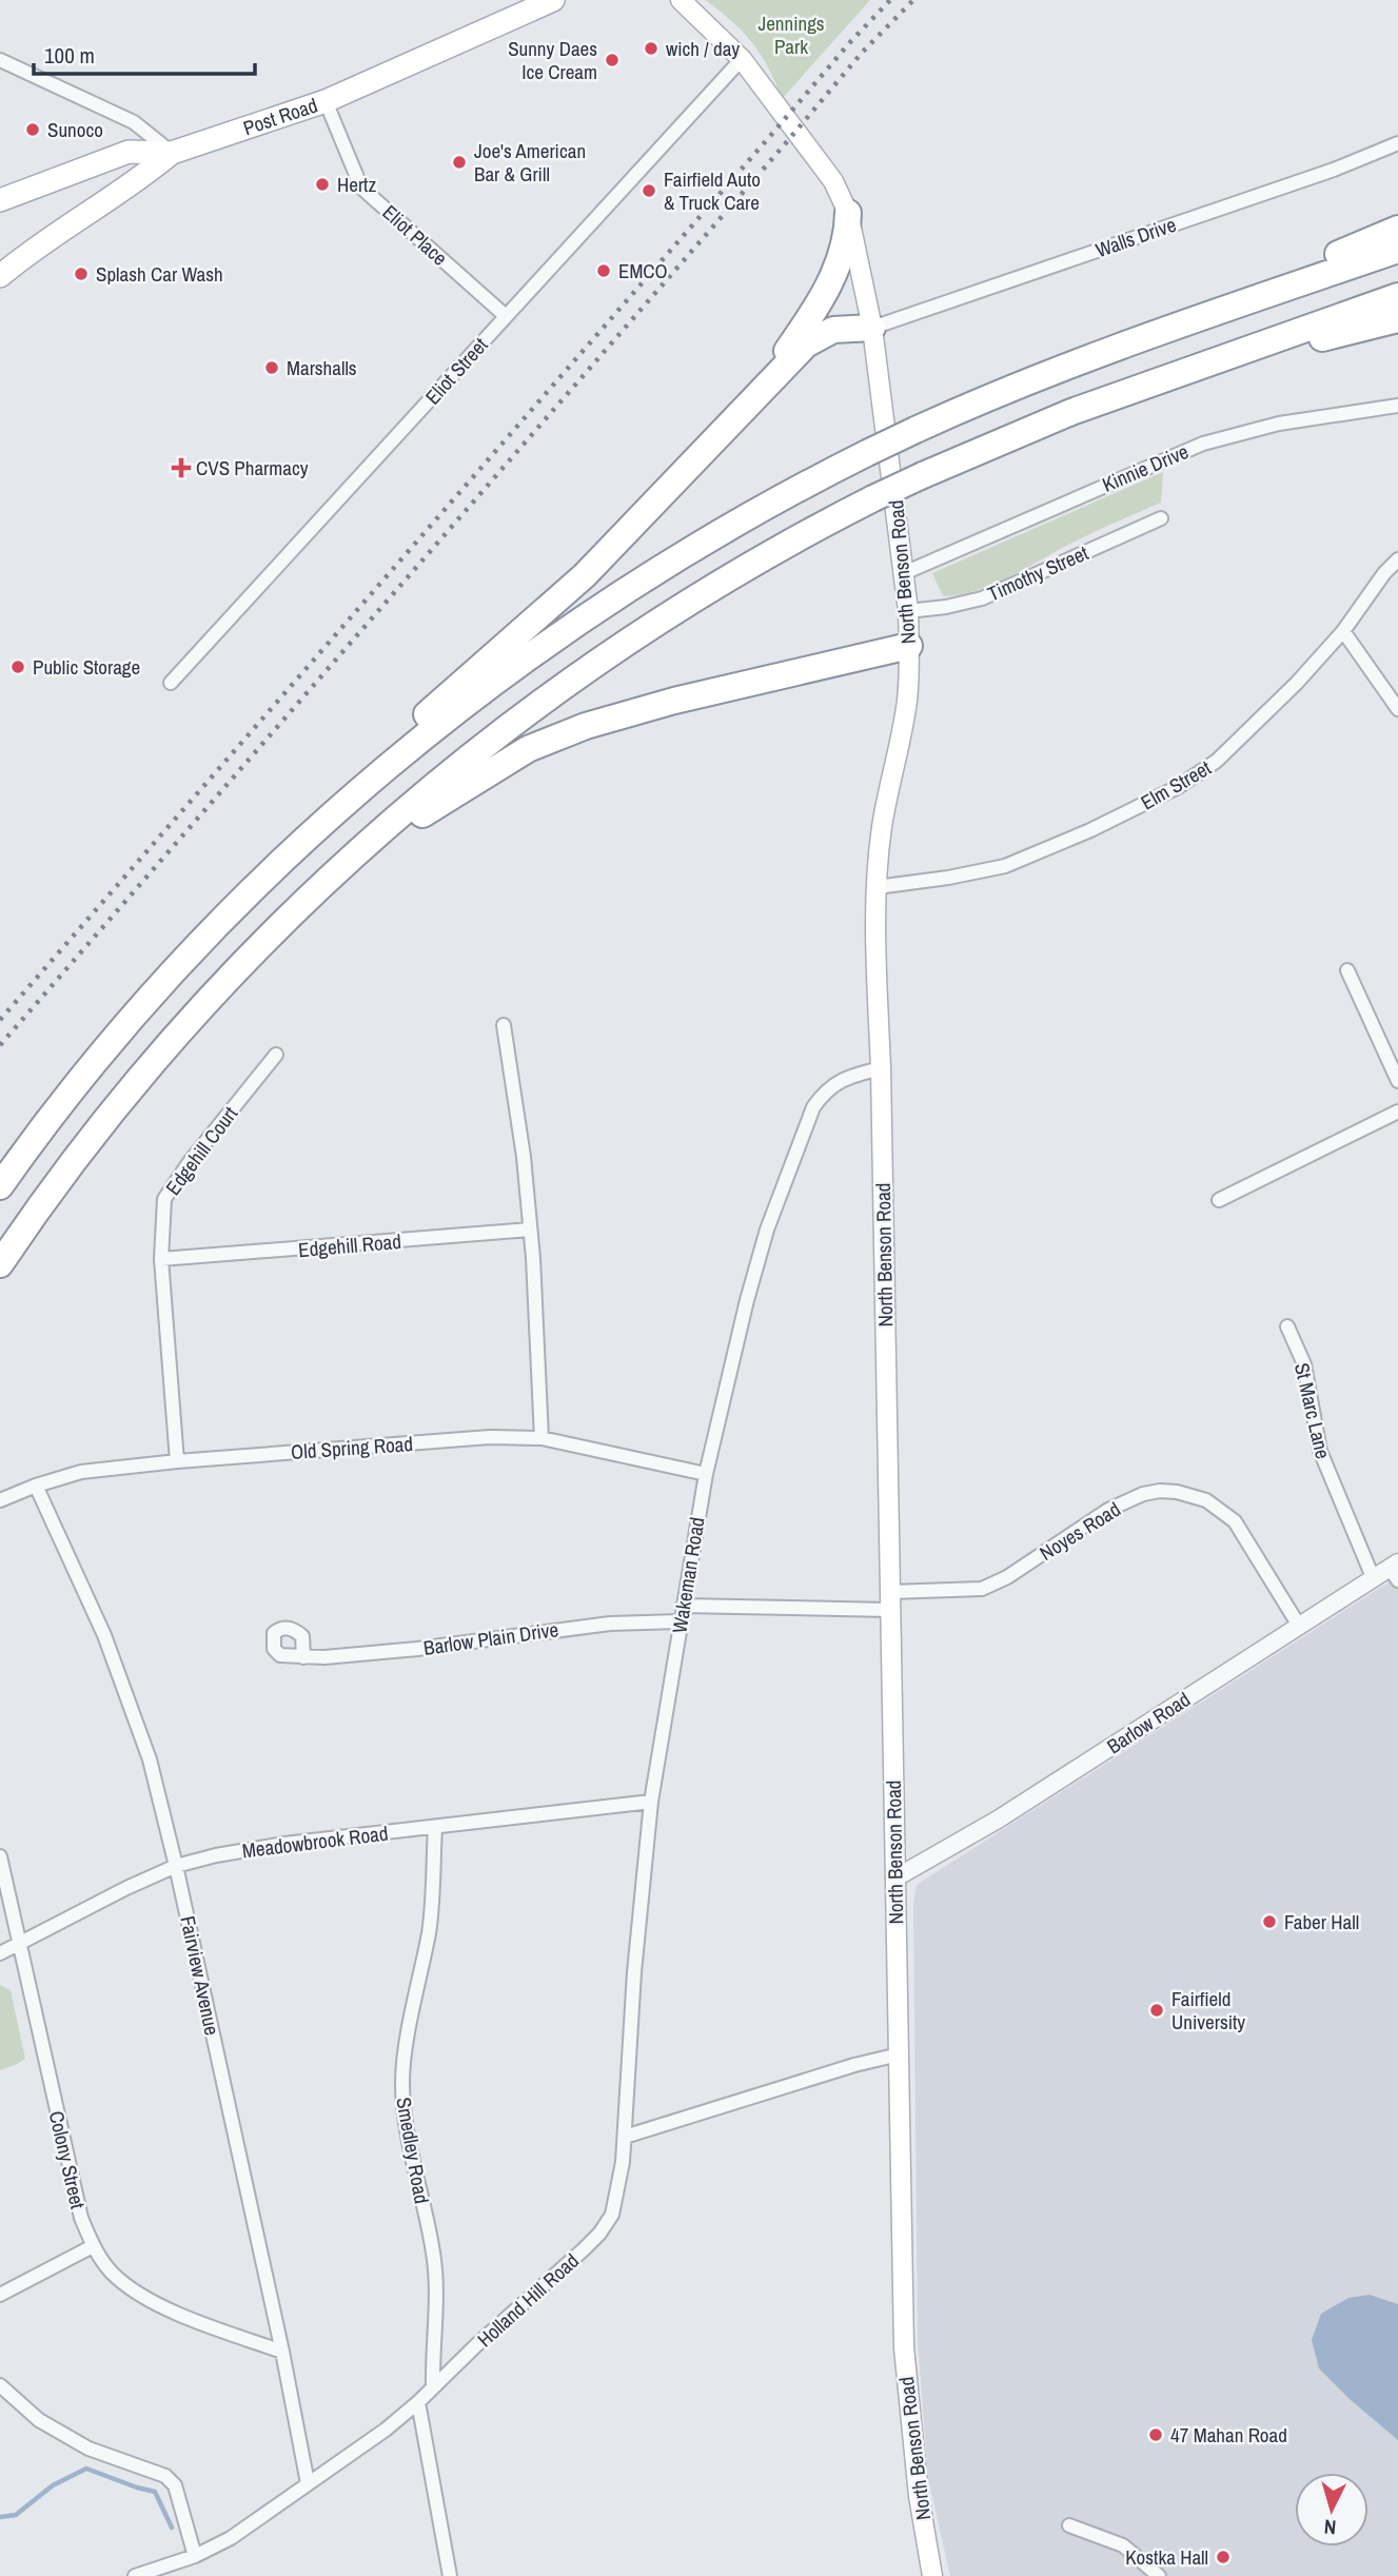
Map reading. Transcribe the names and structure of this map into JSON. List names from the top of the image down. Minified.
{"streets":{"main road":["Post Road","North Benson Road"],"street":["Eliot Place","Walls Drive","Eliot Street","Kinnie Drive","Timothy Street","Elm Street","Edgehill Court","Edgehill Road","St Marc Lane","Old Spring Road","Noyes Road","Wakeman Road","Barlow Plain Drive","Barlow Road","Meadowbrook Road","Fairview Avenue","Smedley Road","Colony Street","Holland Hill Road"]},"crossings":[["Post Road","Eliot Place"],["Eliot Place","Eliot Street"],["Walls Drive","North Benson Road"],["Eliot Street","North Benson Road"],["Kinnie Drive","North Benson Road"],["North Benson Road","Timothy Street"],["North Benson Road","Elm Street"],["North Benson Road","Noyes Road"],["North Benson Road","Wakeman Road"],["North Benson Road","Barlow Road"],["Edgehill Court","Edgehill Road"],["St Marc Lane","Barlow Road"],["Old Spring Road","Wakeman Road"],["Old Spring Road","Fairview Avenue"],["Noyes Road","Wakeman Road"],["Noyes Road","Barlow Road"],["Wakeman Road","Barlow Plain Drive"],["Wakeman Road","Meadowbrook Road"],["Wakeman Road","Holland Hill Road"],["Meadowbrook Road","Fairview Avenue"],["Meadowbrook Road","Smedley Road"],["Meadowbrook Road","Colony Street"],["Fairview Avenue","Colony Street"],["Fairview Avenue","Holland Hill Road"],["Smedley Road","Holland Hill Road"]],"parks":["Jennings Park"],"places":{"other":["wich / day","Sunny Daes Ice Cream","Sunoco","Joe's American Bar & Grill","Hertz","Fairfield Auto & Truck Care","EMCO","Splash Car Wash","Marshalls","Public Storage","Faber Hall","Fairfield University","47 Mahan Road","Kostka Hall"],"health":["CVS Pharmacy"]},"scale_bar":"100 m","north":"bottom"}
